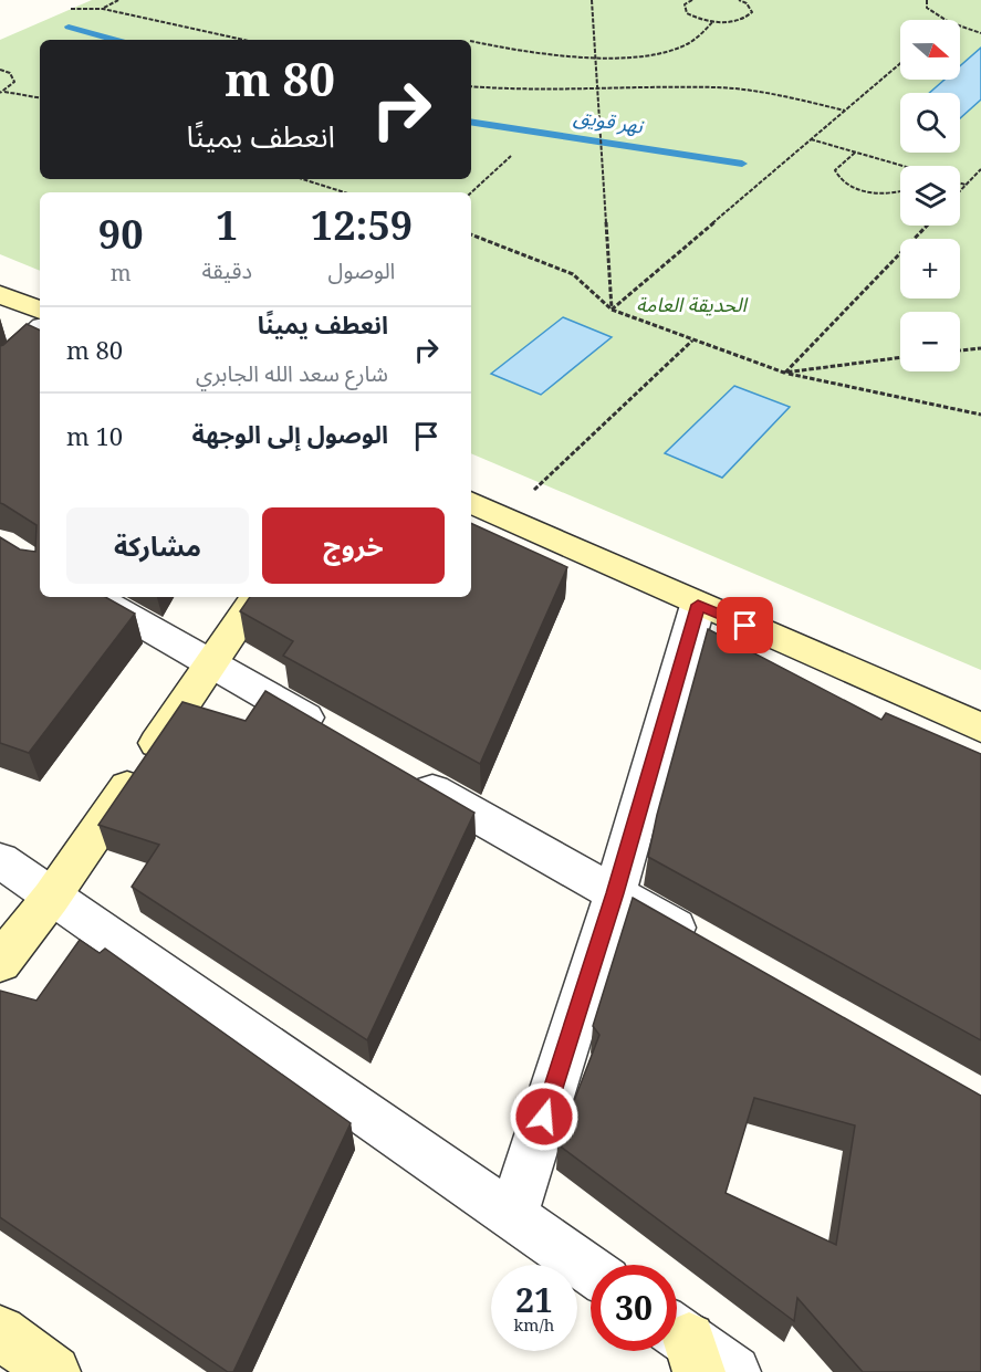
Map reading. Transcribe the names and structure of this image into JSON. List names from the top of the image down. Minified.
{"water":["نهر قويق"],"parks":["الحديقة العامة"],"north":"right","page":{"map_buttons":["+","−"],"turn":["80 m","انعطف يمينًا"],"eta":["12:59","الوصول","1","دقيقة","90","m"],"list":[{"name":"انعطف يمينًا","note":"شارع سعد الله الجابري","value":"80 m"},{"name":"الوصول إلى الوجهة","value":"10 m"}],"buttons":["خروج","مشاركة"],"speed":"21 km/h","limit":"30"}}
